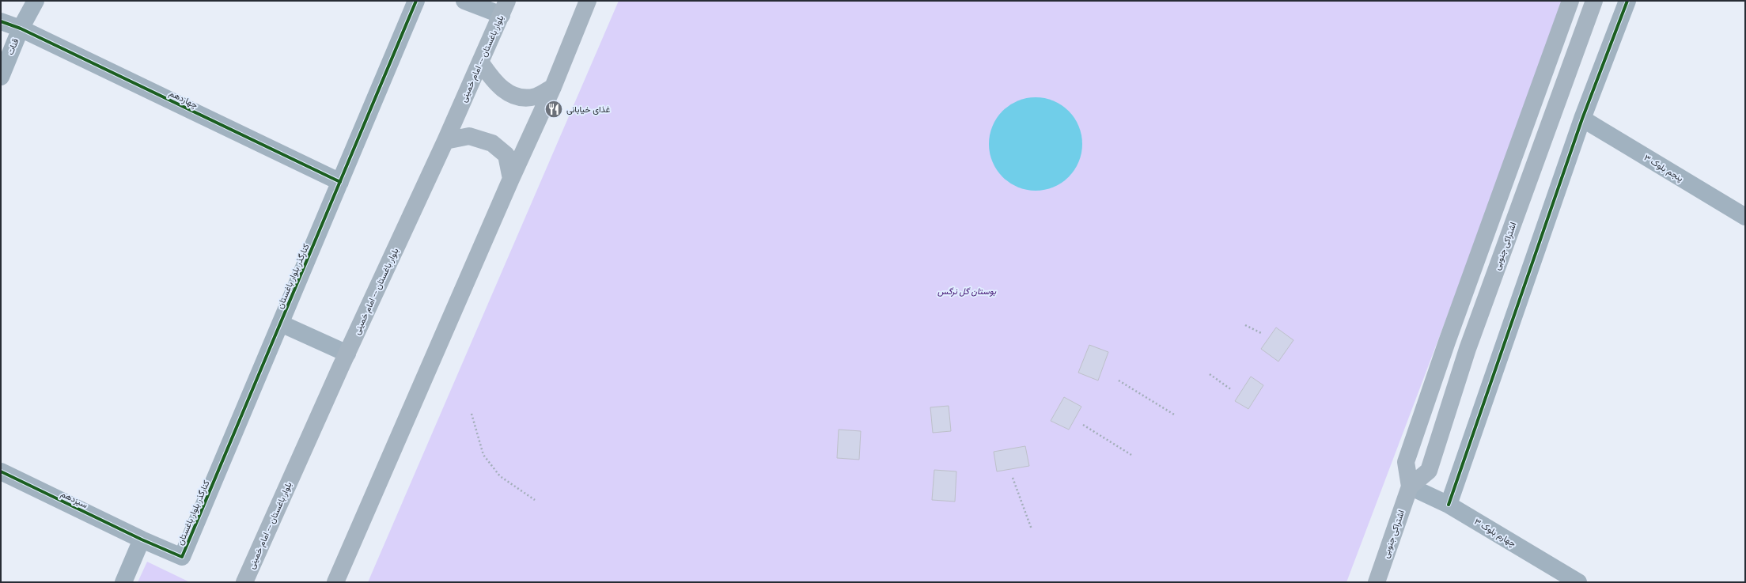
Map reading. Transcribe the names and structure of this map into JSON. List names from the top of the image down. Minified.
{"streets":{"main road":["بلوار باغستان -- امام خمینی","اشتراکی جنوبی"],"street":["قنات","چهاردهم","پنجم بلوک ۳","کنارگذر بلوار باغستان","سیزدهم","چهارم بلوک ۳"]},"crossings":[["قنات","چهاردهم"],["چهاردهم","کنارگذر بلوار باغستان"],["اشتراکی جنوبی","چهارم بلوک ۳"],["کنارگذر بلوار باغستان","سیزدهم"]],"parks":["بوستان گل نرگس"],"places":{"restaurant":["غذای خیابانی"]}}
